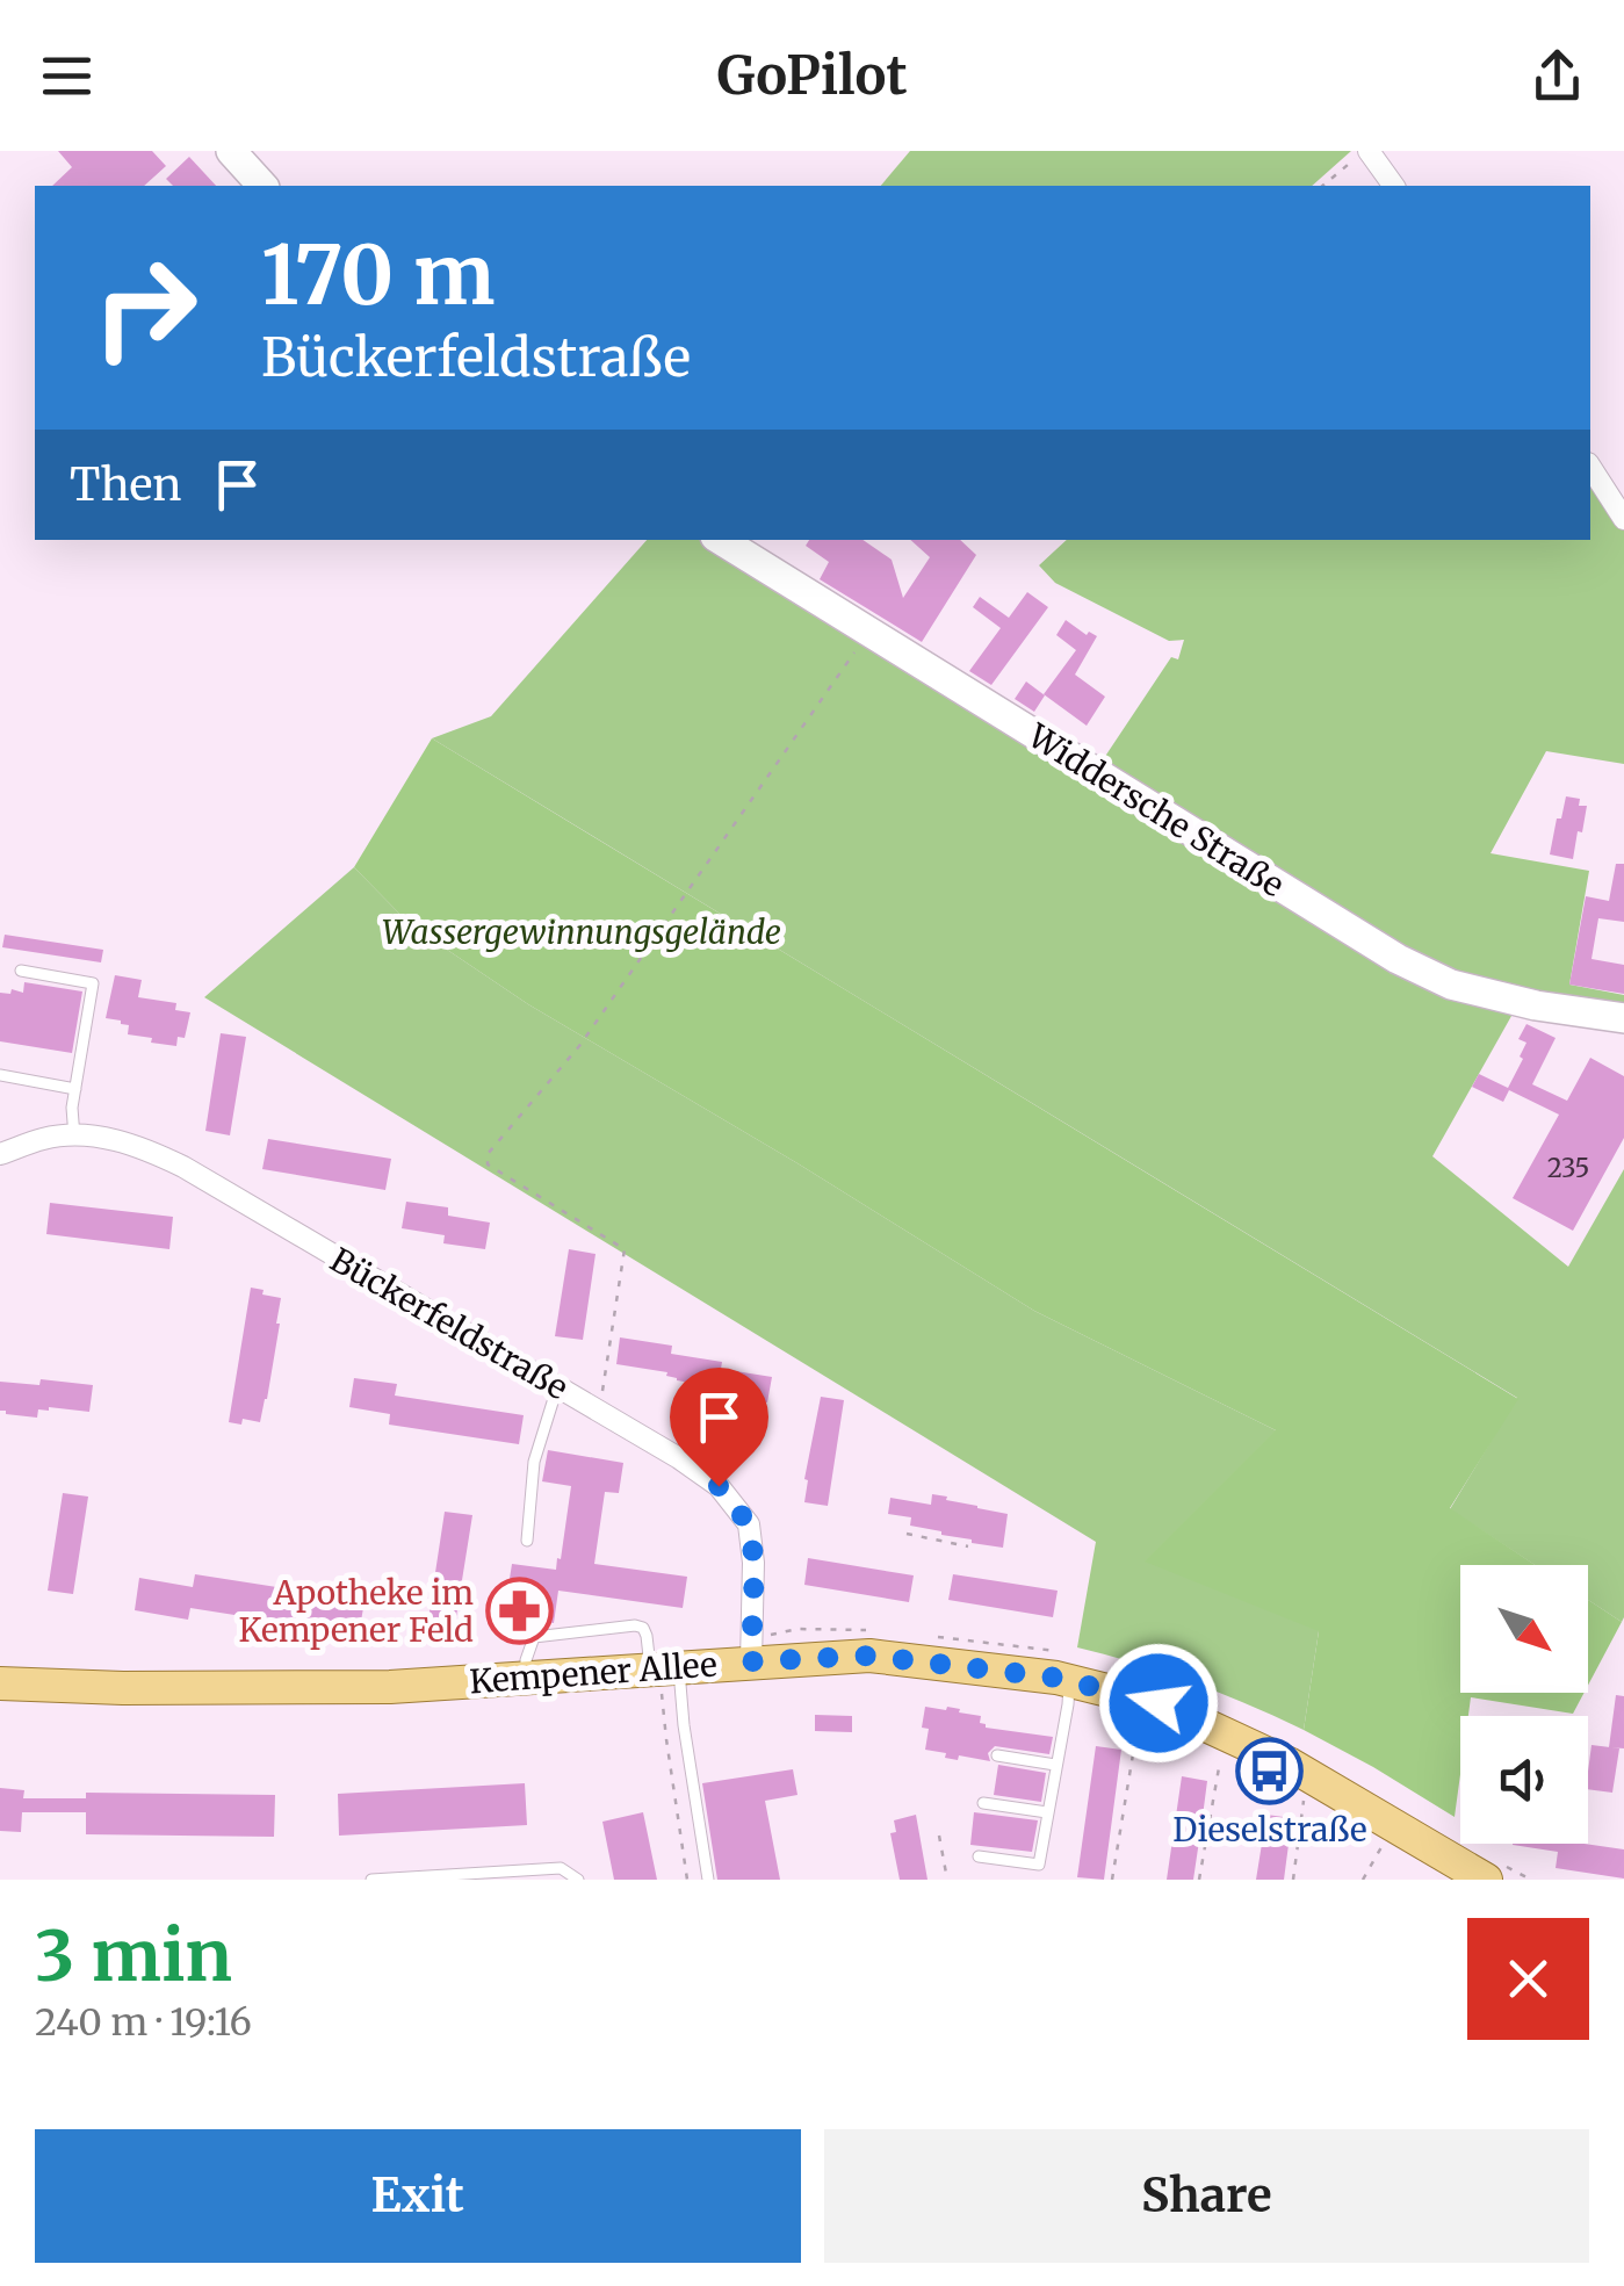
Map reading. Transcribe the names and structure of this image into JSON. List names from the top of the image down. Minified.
{"streets":{"main road":["Kempener Allee"],"street":["Widdersche Straße","Bückerfeldstraße"]},"crossings":[["Bückerfeldstraße","Kempener Allee"]],"parks":["Wassergewinnungsgelände"],"places":{"pharmacy":["Apotheke im Kempener Feld"],"bus stop":["Dieselstraße"]},"house_numbers":["235"],"north":"bottom right","page":{"header":"GoPilot","turn":["170 m","Bückerfeldstraße"],"then":"Then","heading":["3 min","240 m · 19:16"],"buttons":["Exit","Share"]}}
